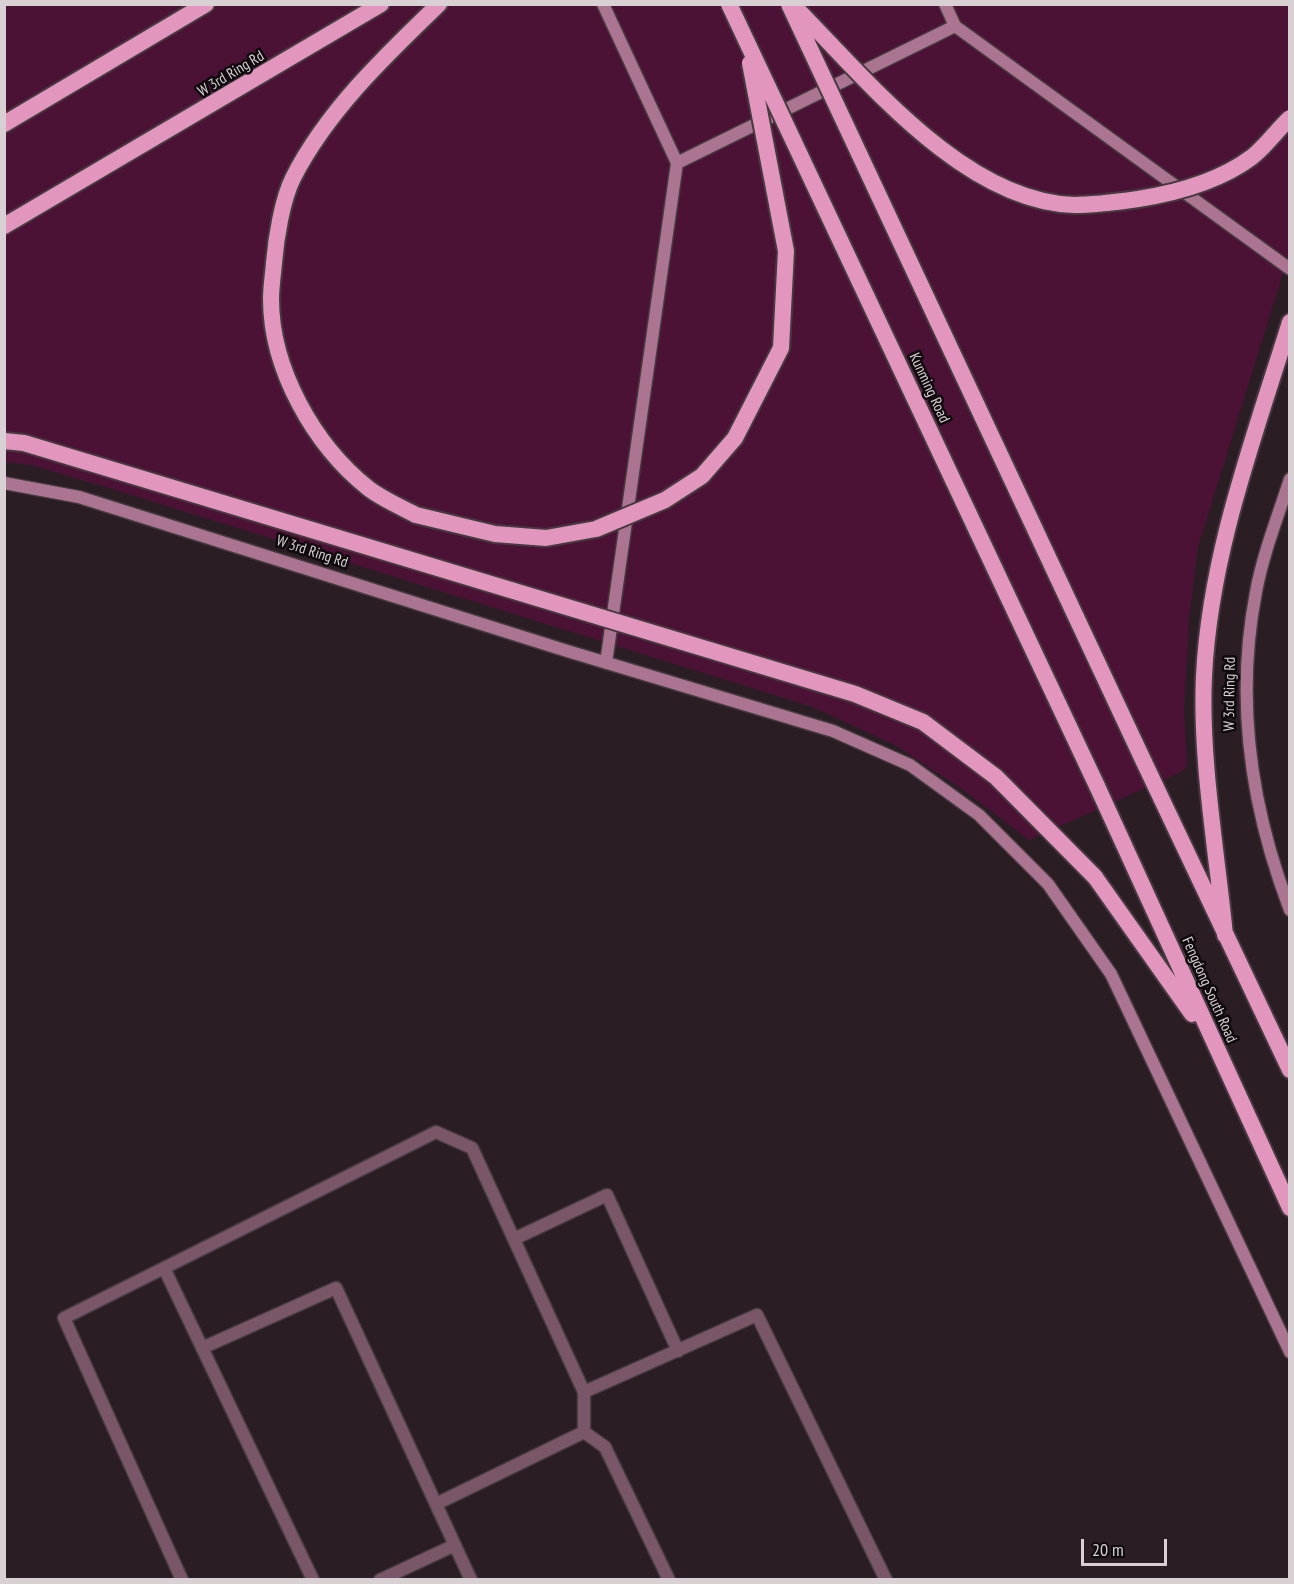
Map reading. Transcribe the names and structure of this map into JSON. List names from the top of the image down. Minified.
{"streets":{"highway":["W 3rd Ring Rd","Kunming Road","Fengdong South Road"]},"crossings":[["Kunming Road","Fengdong South Road"]],"scale_bar":"20 m"}
